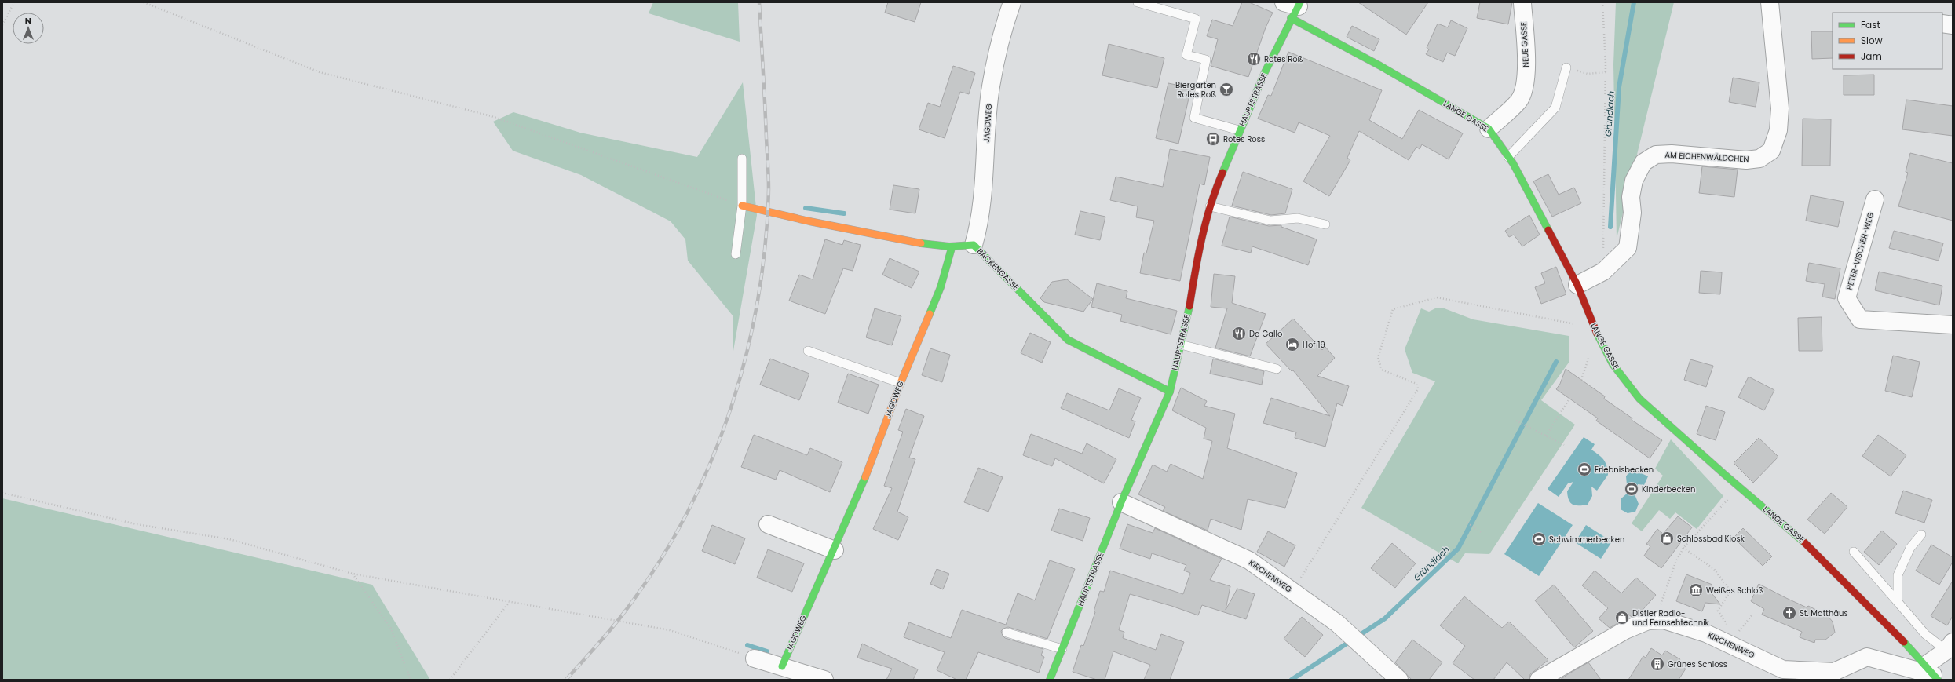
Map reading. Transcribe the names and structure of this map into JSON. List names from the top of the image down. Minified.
{"streets":{"street":["NEUE GASSE","HAUPTSTRASSE","LANGE GASSE","JAGDWEG","AM EICHENWÄLDCHEN","PETER-VISCHER-WEG","BÄCKENGASSE","KIRCHENWEG"]},"crossings":[["NEUE GASSE","LANGE GASSE"],["HAUPTSTRASSE","LANGE GASSE"],["HAUPTSTRASSE","BÄCKENGASSE"],["HAUPTSTRASSE","KIRCHENWEG"],["LANGE GASSE","AM EICHENWÄLDCHEN"],["LANGE GASSE","KIRCHENWEG"],["JAGDWEG","BÄCKENGASSE"]],"water":["Gründlach"],"places":{"restaurant":["Rotes Roß","Da Gallo"],"bar":["Biergarten Rotes Roß"],"bus stop":["Rotes Ross"],"hotel":["Hof 19"],"sports":["Erlebnisbecken","Kinderbecken","Schwimmerbecken"],"shop":["Schlossbad Kiosk","Distler Radio- und Fernsehtechnik"],"museum":["Weißes Schloß"],"church":["St. Matthäus"],"building":["Grünes Schloss"]},"legend":["Fast","Slow","Jam"],"north":"top"}
